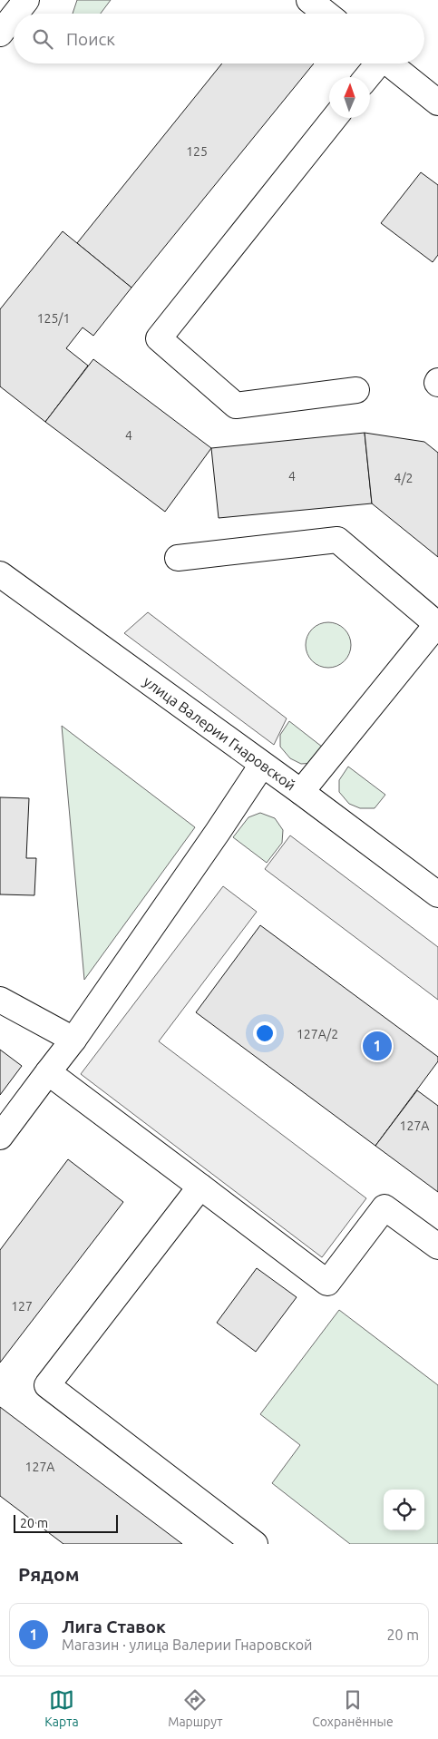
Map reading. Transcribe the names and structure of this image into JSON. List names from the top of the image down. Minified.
{"streets":{"street":["улица Валерии Гнаровской"]},"house_numbers":["125","125/1","4","4","4/2","127А/2","127А","127","127А"],"scale_bar":"20 m","north":"top","page":{"search":"Поиск","pins":"1","scale":"20 m","heading":"Рядом","list":[{"mark":"1","name":"Лига Ставок","note":"Магазин · улица Валерии Гнаровской","value":"20 m"}],"nav":["Карта","Маршрут","Сохранённые"]}}
